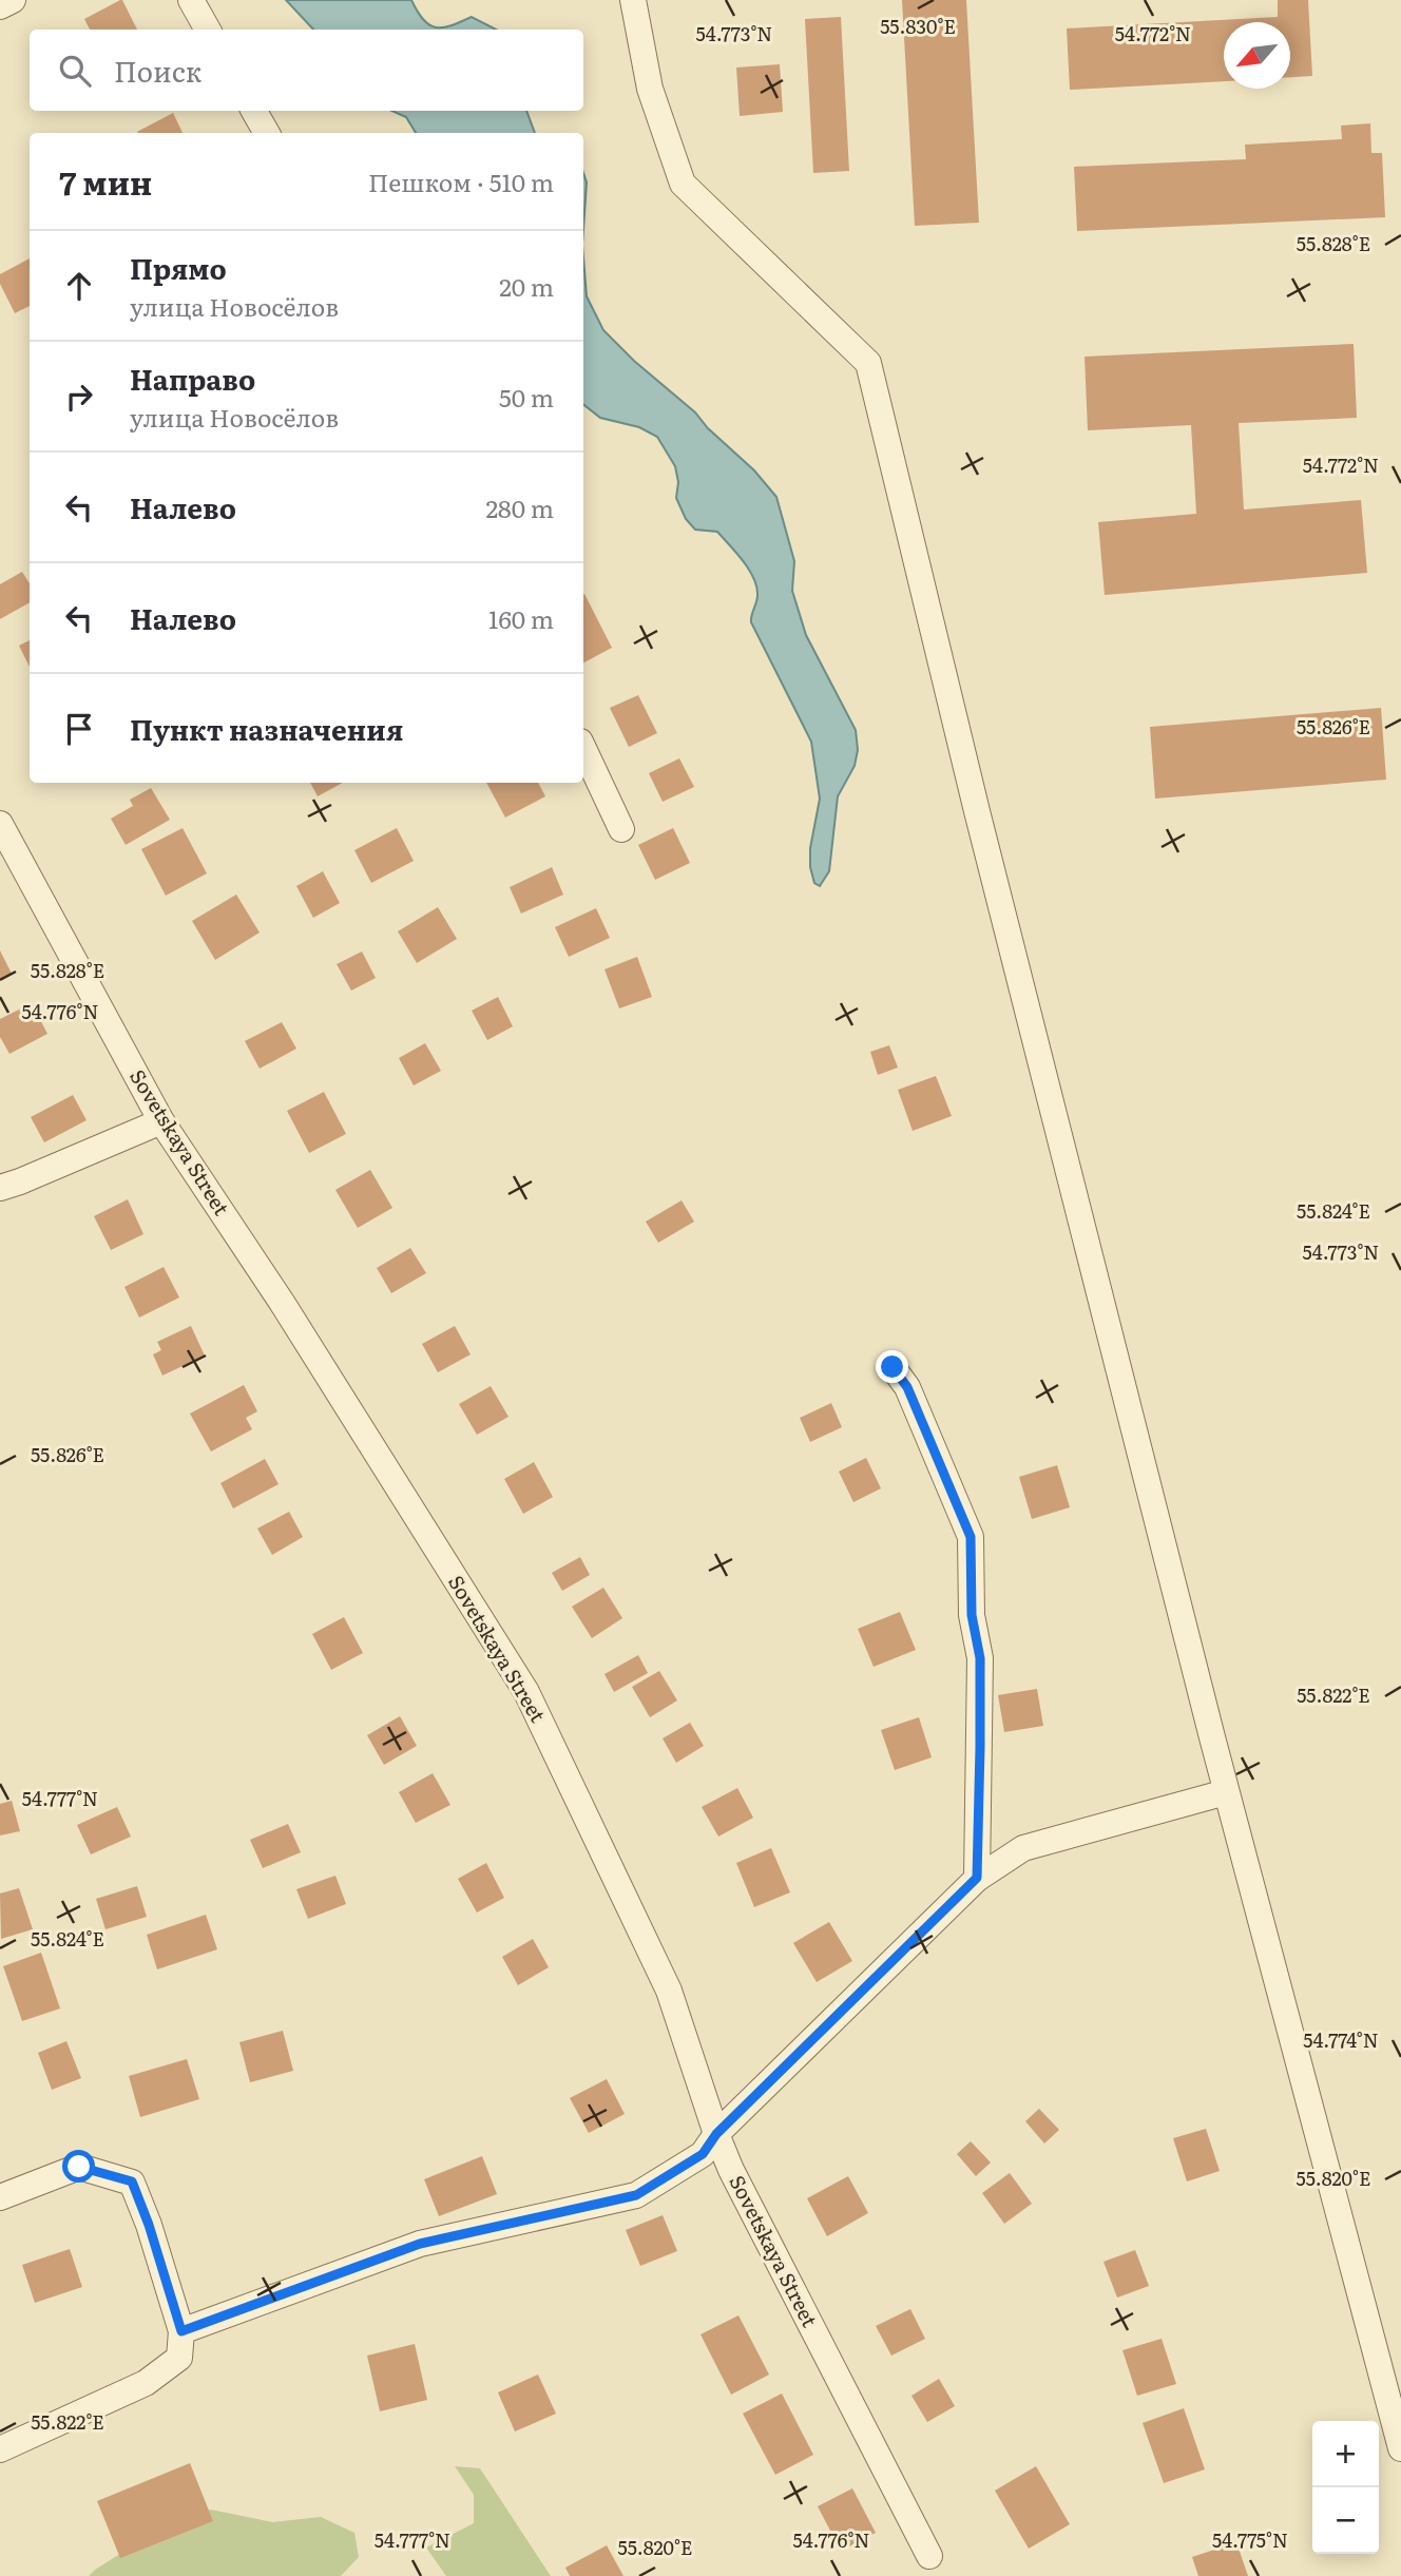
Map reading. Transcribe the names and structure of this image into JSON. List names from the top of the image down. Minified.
{"streets":{"street":["Sovetskaya Street"]},"north":"bottom left","page":{"search":"Поиск","heading":["7 мин","Пешком · 510 m"],"list":[["Прямо","улица Новосёлов","20 m"],["Направо","улица Новосёлов","50 m"],["Налево","280 m"],["Налево","160 m"],"Пункт назначения"],"map_buttons":["+","−"]},"coordinates":["55.830°E","54.773°N","54.772°N","55.828°E","55.826°E","54.776°N","55.824°E","55.822°E","54.777°N","54.774°N","55.820°E","54.775°N"]}
